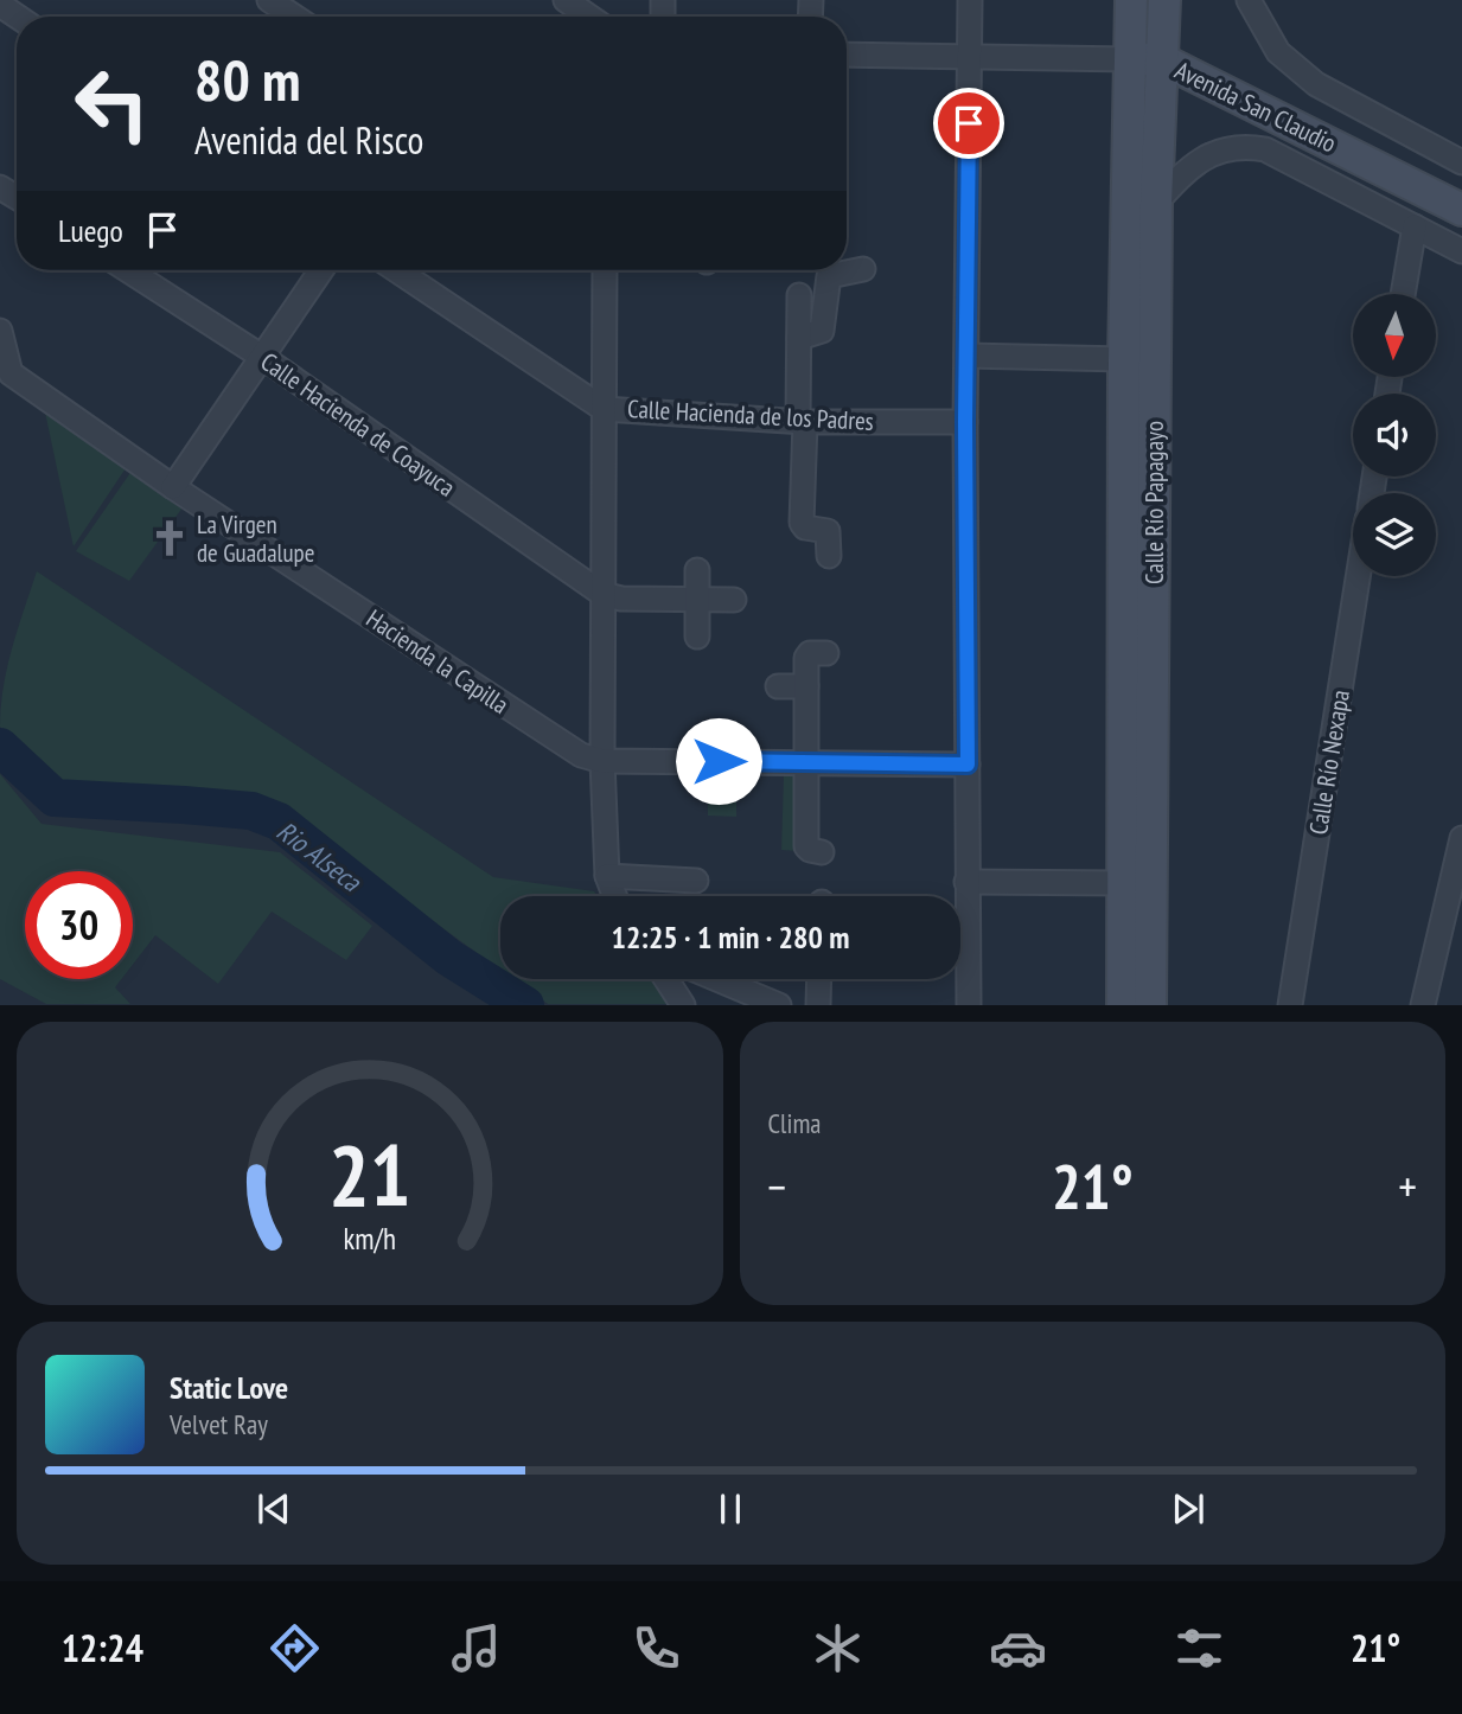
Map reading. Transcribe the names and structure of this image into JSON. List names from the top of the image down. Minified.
{"streets":{"main road":["Avenida San Claudio","Calle Río Papagayo"],"street":["Calle Hacienda de los Padres","Calle Hacienda de Coayuca","Hacienda la Capilla","Calle Río Nexapa"]},"crossings":[["Avenida San Claudio","Calle Río Papagayo"]],"water":["Rio Alseca"],"places":{"church":["La Virgen de Guadalupe"]},"north":"bottom","page":{"turn":["80 m","Avenida del Risco"],"then":"Luego","limit":"30","trip":"12:25 · 1 min · 280 m","tile":"Clima","heat":["−","21°","+"],"song":["Static Love","Velvet Ray"],"tabs":["12:24","21°"],"gauge":["21","km/h"]}}
